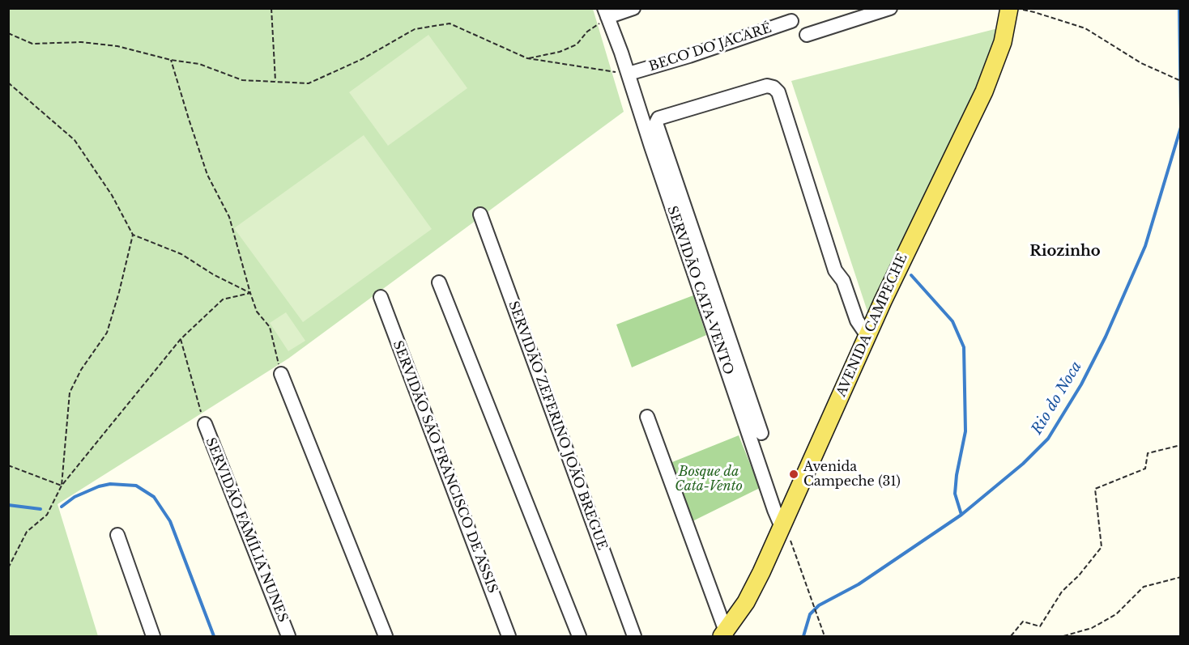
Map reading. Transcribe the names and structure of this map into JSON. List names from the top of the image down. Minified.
{"streets":{"main road":["AVENIDA CAMPECHE"],"street":["BECO DO JACARÉ","SERVIDÃO CATA-VENTO","SERVIDÃO ZEFERINO JOÃO BREGUE","SERVIDÃO SÃO FRANCISCO DE ASSIS","SERVIDÃO FAMÍLIA NUNES"]},"crossings":[["BECO DO JACARÉ","SERVIDÃO CATA-VENTO"],["SERVIDÃO CATA-VENTO","AVENIDA CAMPECHE"]],"districts":["Riozinho"],"water":["Rio do Noca"],"parks":["Bosque da Cata-Vento"],"places":["Avenida Campeche (31)"]}
